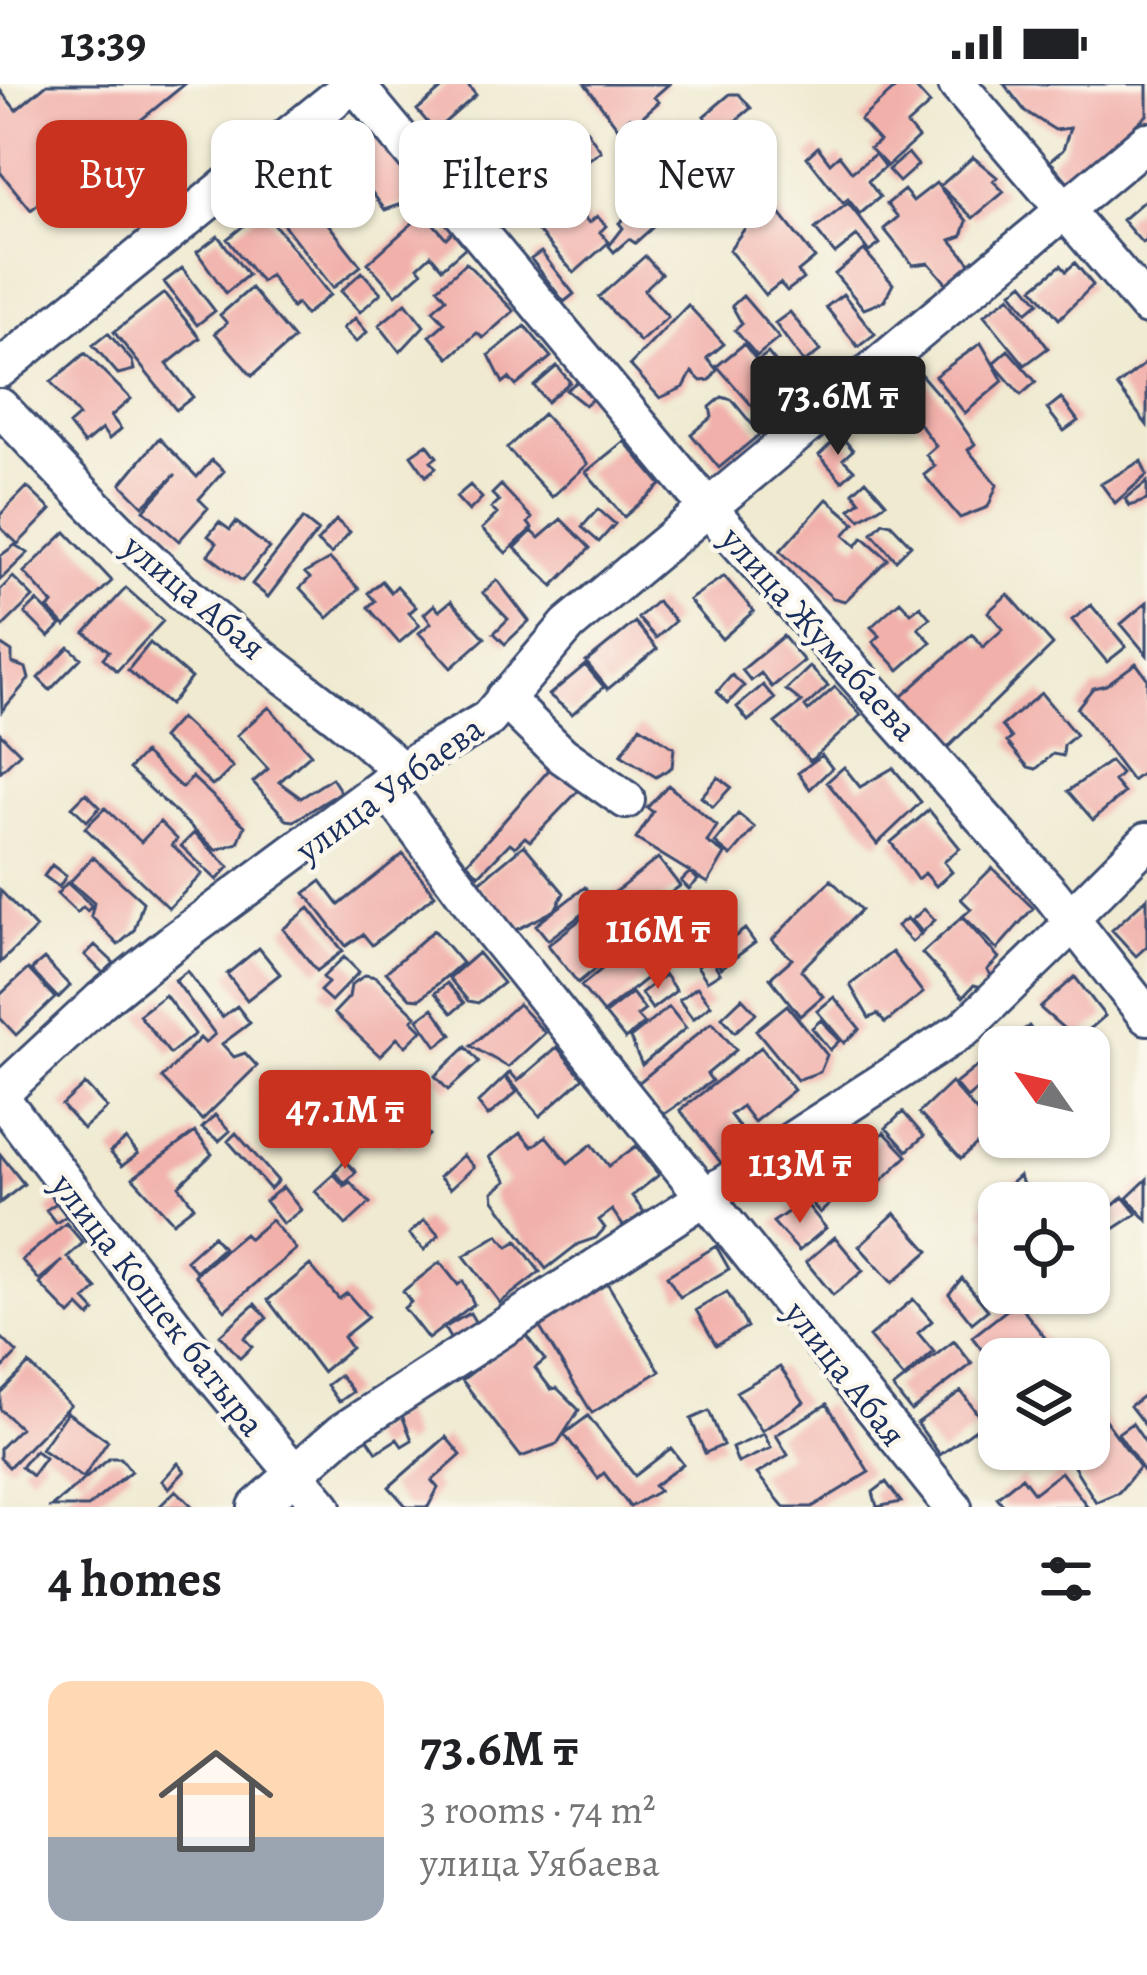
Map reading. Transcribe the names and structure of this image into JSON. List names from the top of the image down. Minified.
{"streets":{"street":["улица Абая","улица Жумабаева","улица Уябаева","улица Кошек батыра"]},"crossings":[["улица Абая","улица Уябаева"],["улица Жумабаева","улица Уябаева"],["улица Уябаева","улица Кошек батыра"]],"north":"top left","page":{"status":"13:39","chip":["Buy","Rent","Filters","New"],"price":["73.6M ₸","116M ₸","47.1M ₸","113M ₸"],"heading":"4 homes","list":[{"name":"73.6M ₸","note":"3 rooms · 74 m² · улица Уябаева"}]}}
